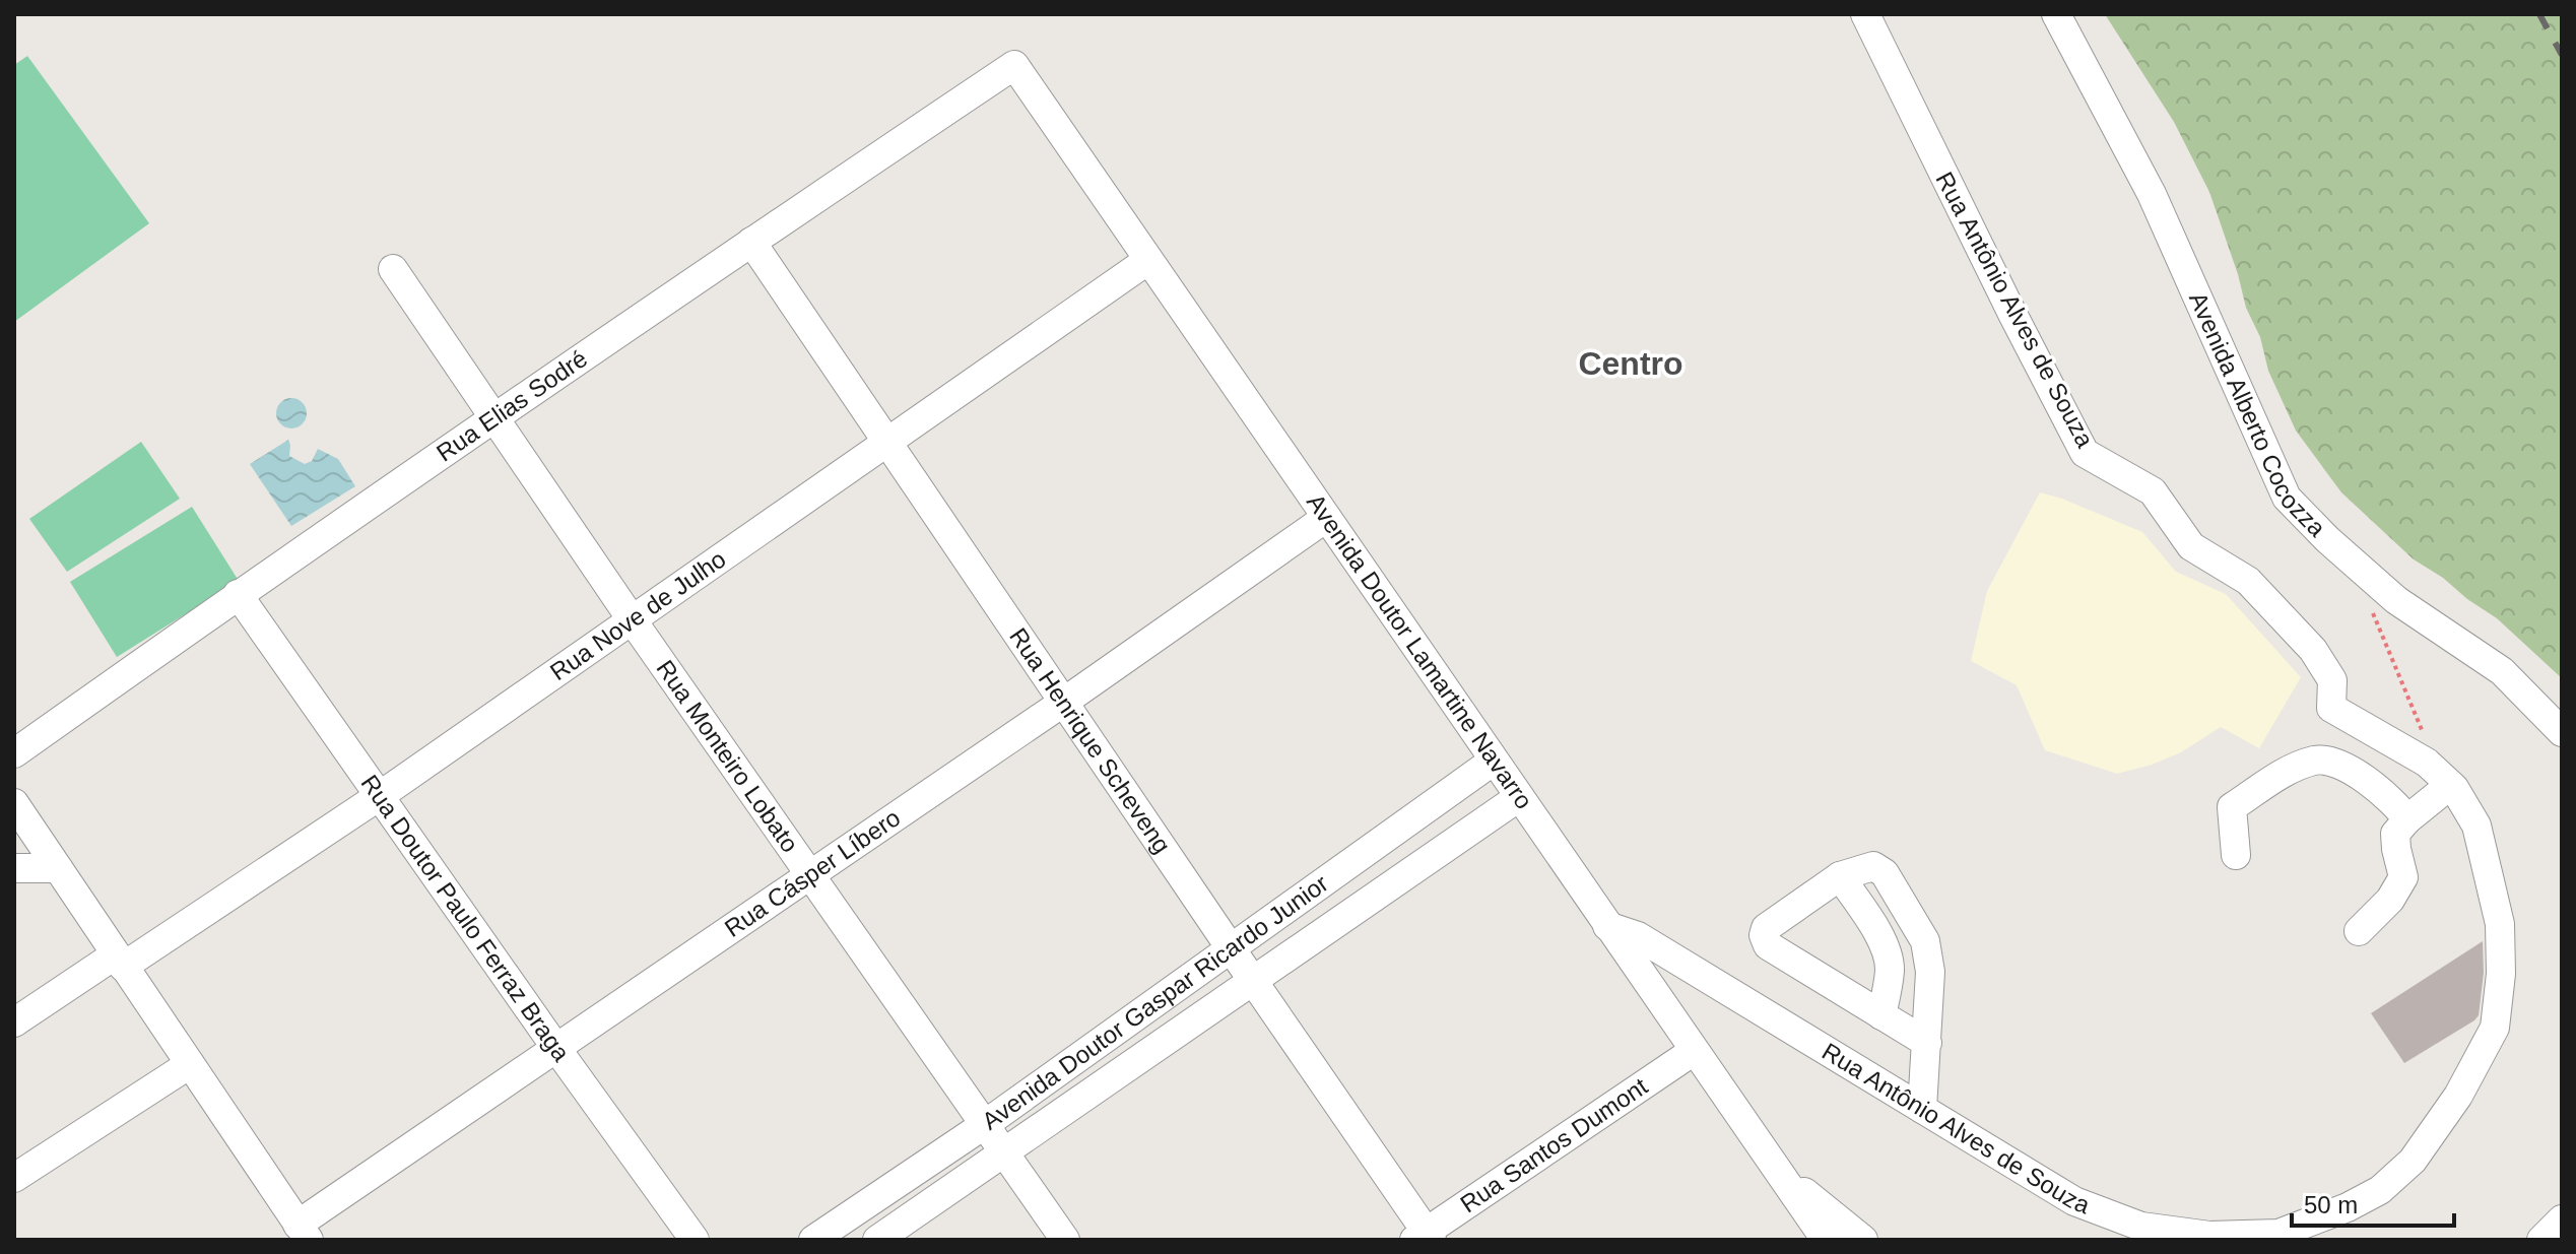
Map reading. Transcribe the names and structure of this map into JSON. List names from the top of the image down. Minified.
{"streets":{"street":["Rua Antônio Alves de Souza","Rua Elias Sodré","Avenida Alberto Cocozza","Rua Nove de Julho","Avenida Doutor Lamartine Navarro","Rua Henrique Scheveng","Rua Monteiro Lobato","Rua Cásper Líbero","Rua Doutor Paulo Ferraz Braga","Avenida Doutor Gaspar Ricardo Junior","Rua Santos Dumont"]},"crossings":[["Rua Antônio Alves de Souza","Avenida Doutor Lamartine Navarro"],["Rua Elias Sodré","Avenida Doutor Lamartine Navarro"],["Rua Elias Sodré","Rua Henrique Scheveng"],["Rua Elias Sodré","Rua Monteiro Lobato"],["Rua Elias Sodré","Rua Doutor Paulo Ferraz Braga"],["Rua Nove de Julho","Avenida Doutor Lamartine Navarro"],["Rua Nove de Julho","Rua Henrique Scheveng"],["Rua Nove de Julho","Rua Monteiro Lobato"],["Rua Nove de Julho","Rua Doutor Paulo Ferraz Braga"],["Avenida Doutor Lamartine Navarro","Rua Cásper Líbero"],["Avenida Doutor Lamartine Navarro","Avenida Doutor Gaspar Ricardo Junior"],["Avenida Doutor Lamartine Navarro","Rua Santos Dumont"],["Rua Henrique Scheveng","Rua Cásper Líbero"],["Rua Henrique Scheveng","Avenida Doutor Gaspar Ricardo Junior"],["Rua Henrique Scheveng","Rua Santos Dumont"],["Rua Monteiro Lobato","Rua Cásper Líbero"],["Rua Monteiro Lobato","Avenida Doutor Gaspar Ricardo Junior"],["Rua Cásper Líbero","Rua Doutor Paulo Ferraz Braga"]],"districts":["Centro"],"scale_bar":"50 m"}
